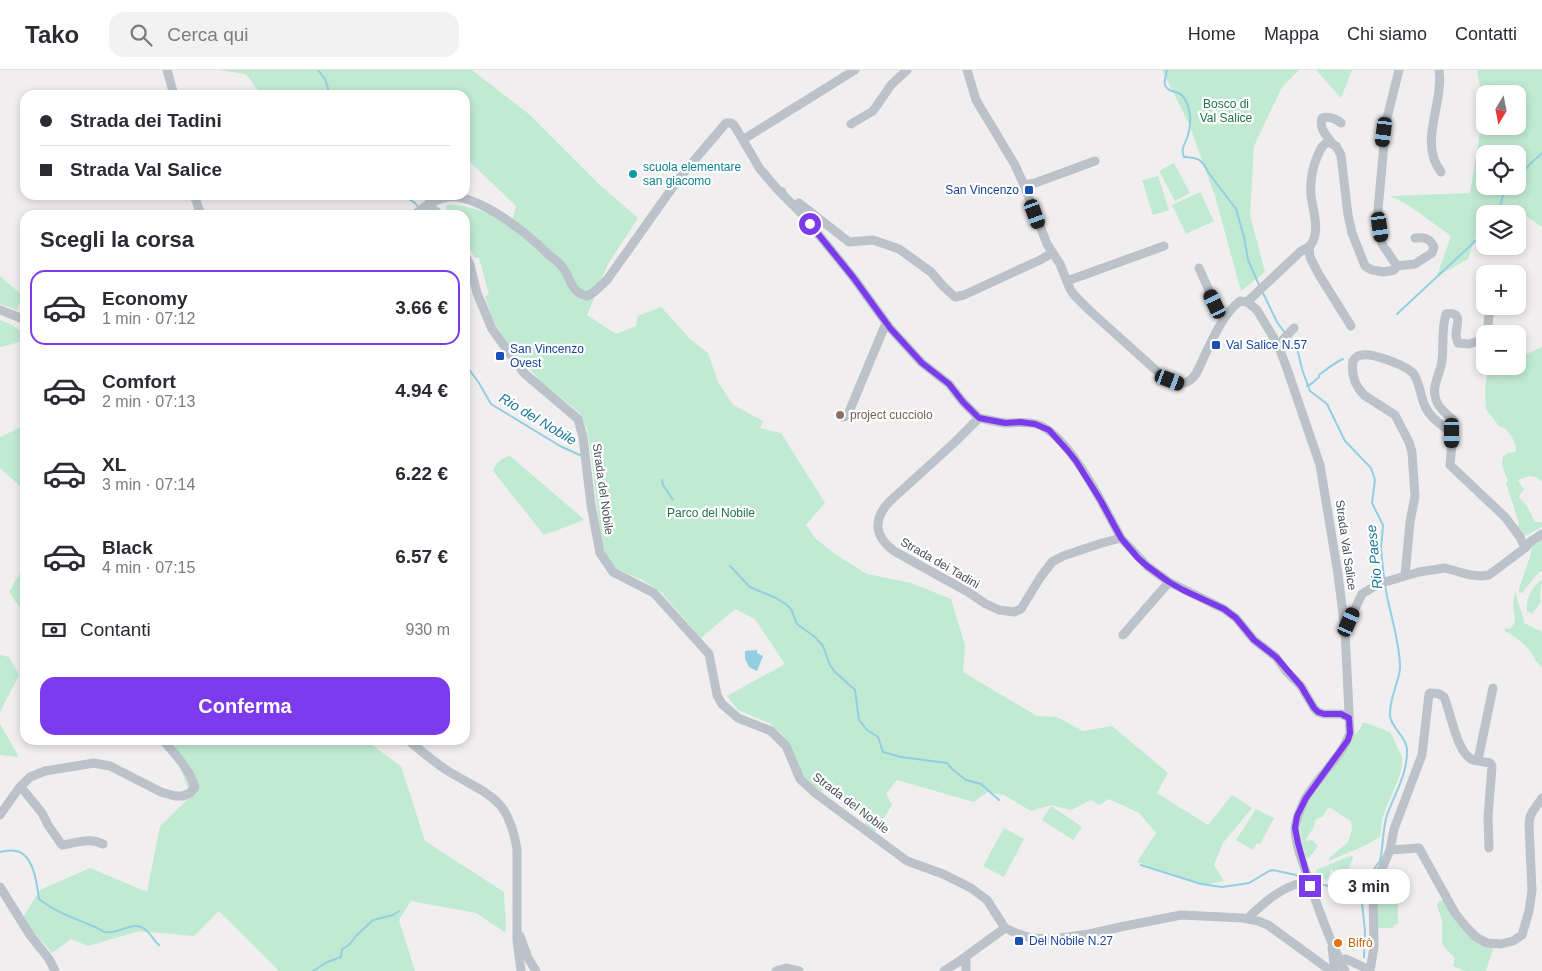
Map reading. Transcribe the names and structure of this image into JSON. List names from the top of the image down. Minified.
{"streets":{"street":["Strada del Nobile","Strada Val Salice","Strada dei Tadini"]},"water":["Rio del Nobile","Rio Paese"],"parks":["Bosco di Val Salice","Parco del Nobile"],"places":{"other":["scuola elementare san giacomo","project cucciolo","Bifrò"],"transit":["San Vincenzo","Val Salice N.57","San Vincenzo Ovest","Del Nobile N.27"]},"north":"bottom","page":{"header":"Tako","search":"Cerca qui","nav":["Home","Mappa","Chi siamo","Contatti"],"map_buttons":["+","−"],"banner":["Strada dei Tadini","Strada Val Salice"],"heading":"Scegli la corsa","list":[{"name":"Economy","note":"1 min · 07:12","value":"3.66 €"},{"name":"Comfort","note":"2 min · 07:13","value":"4.94 €"},{"name":"XL","note":"3 min · 07:14","value":"6.22 €"},{"name":"Black","note":"4 min · 07:15","value":"6.57 €"}],"pay":["Contanti","930 m"],"buttons":"Conferma","bubble":"3 min"}}
